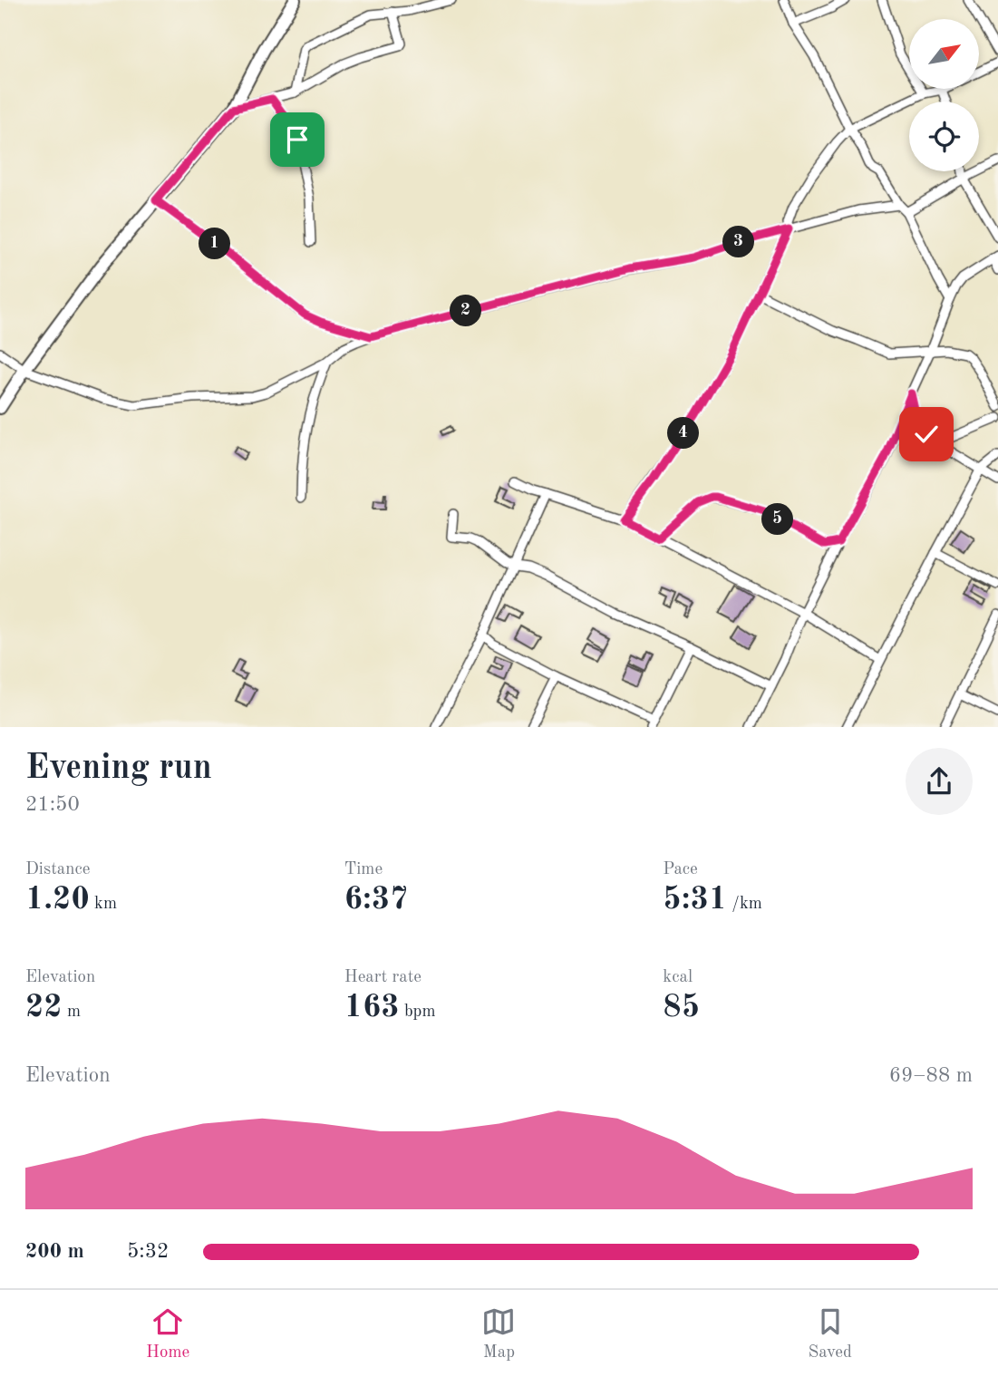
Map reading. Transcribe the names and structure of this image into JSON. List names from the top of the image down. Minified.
{"north":"top right","page":{"pins":["3","1","2","4","5"],"heading":["Evening run","21:50"],"stats":[["Distance","1.20 km"],["Time","6:37"],["Pace","5:31 /km"],["Elevation","22 m"],["Heart rate","163 bpm"],["kcal","85"]],"chart":["Elevation","69–88 m"],"list":[{"name":"200 m","note":"5:32"}],"tabs":["Home","Map","Saved"]}}
